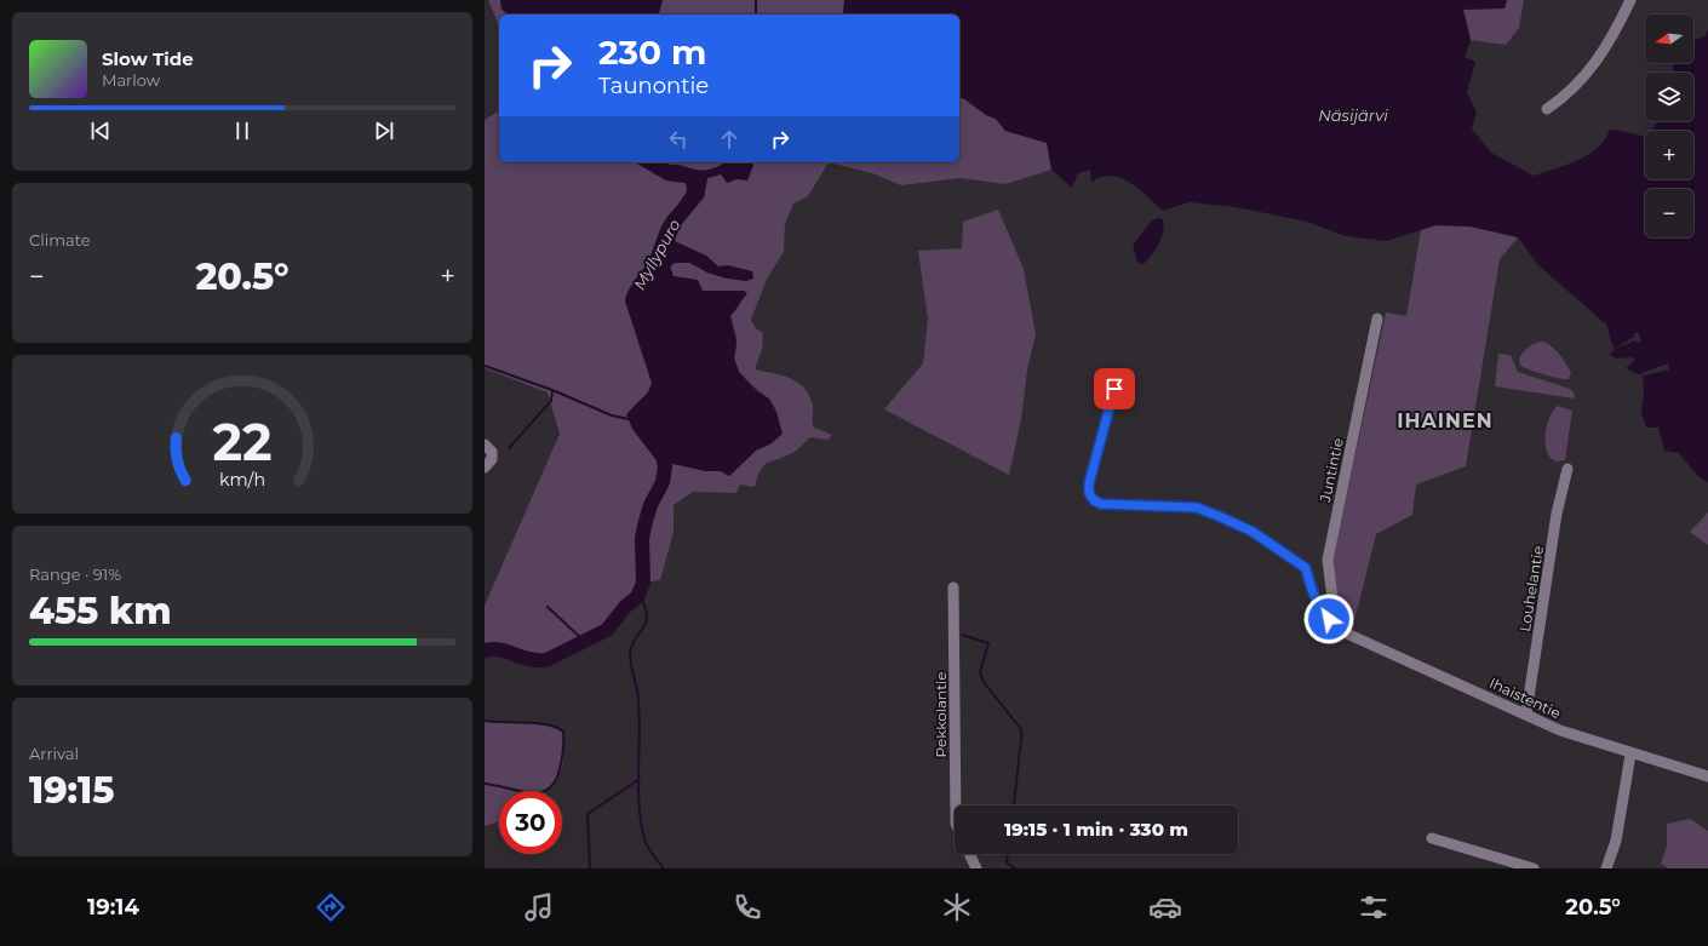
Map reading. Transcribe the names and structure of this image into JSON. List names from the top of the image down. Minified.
{"streets":{"street":["Juntintie","Louhelantie","Ihaistentie","Pekkolantie"]},"crossings":[["Juntintie","Ihaistentie"],["Louhelantie","Ihaistentie"]],"districts":["IHAINEN"],"water":["Näsijärvi","Myllypuro"],"north":"left","page":{"map_buttons":["+","−"],"turn":["230 m","Taunontie"],"song":["Slow Tide","Marlow"],"tile":["Climate",["Range · 91%","455 km"],["Arrival","19:15"]],"heat":["−","20.5°","+"],"limit":"30","trip":"19:15 · 1 min · 330 m","tabs":["19:14","20.5°"],"gauge":["22","km/h"]}}
